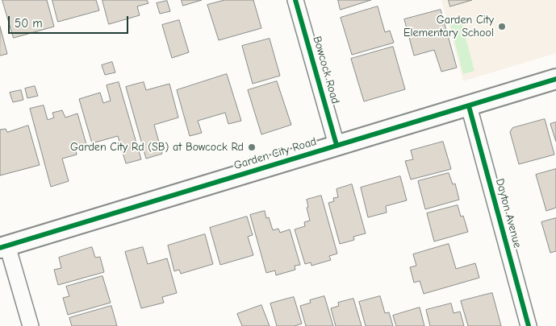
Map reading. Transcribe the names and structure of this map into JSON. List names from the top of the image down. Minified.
{"streets":{"street":["Bowcock Road","Garden City Road","Dayton Avenue"]},"crossings":[["Bowcock Road","Garden City Road"],["Garden City Road","Dayton Avenue"]],"places":["Garden City Elementary School","Garden City Rd (SB) at Bowcock Rd"],"scale_bar":"50 m"}
